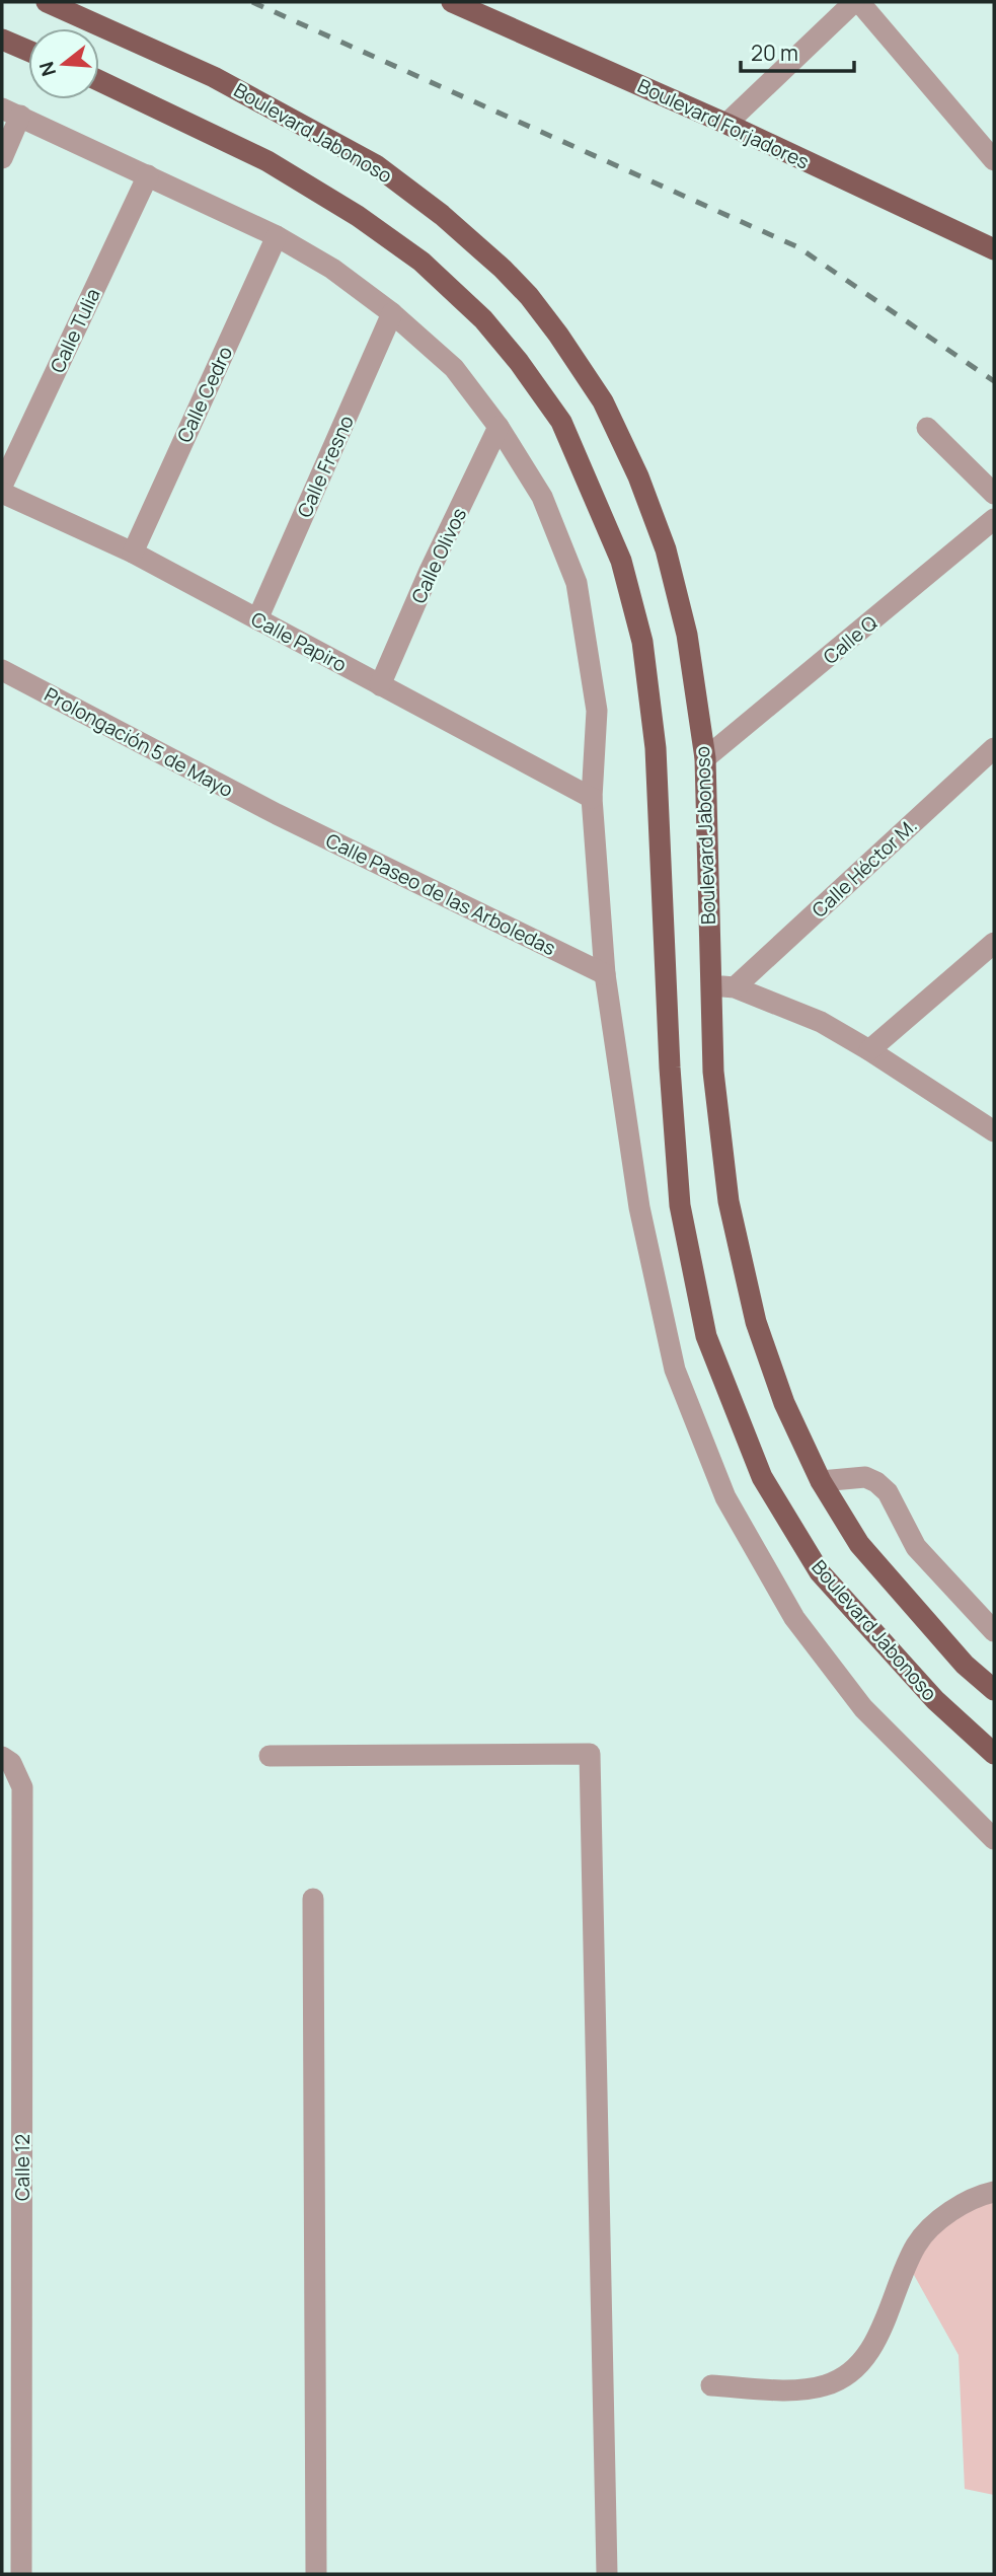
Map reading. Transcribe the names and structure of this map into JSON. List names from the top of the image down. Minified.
{"streets":{"main road":["Boulevard Forjadores","Boulevard Jabonoso"],"street":["Calle Tulia","Calle Cedro","Calle Fresno","Calle Olivos","Calle Q","Calle Papiro","Prolongación 5 de Mayo","Calle Héctor M.","Calle Paseo de las Arboledas","Calle 12"]},"crossings":[["Boulevard Jabonoso","Calle Q"],["Calle Cedro","Calle Papiro"],["Calle Fresno","Calle Papiro"],["Calle Olivos","Calle Papiro"],["Prolongación 5 de Mayo","Calle Paseo de las Arboledas"]],"scale_bar":"20 m","north":"left"}
